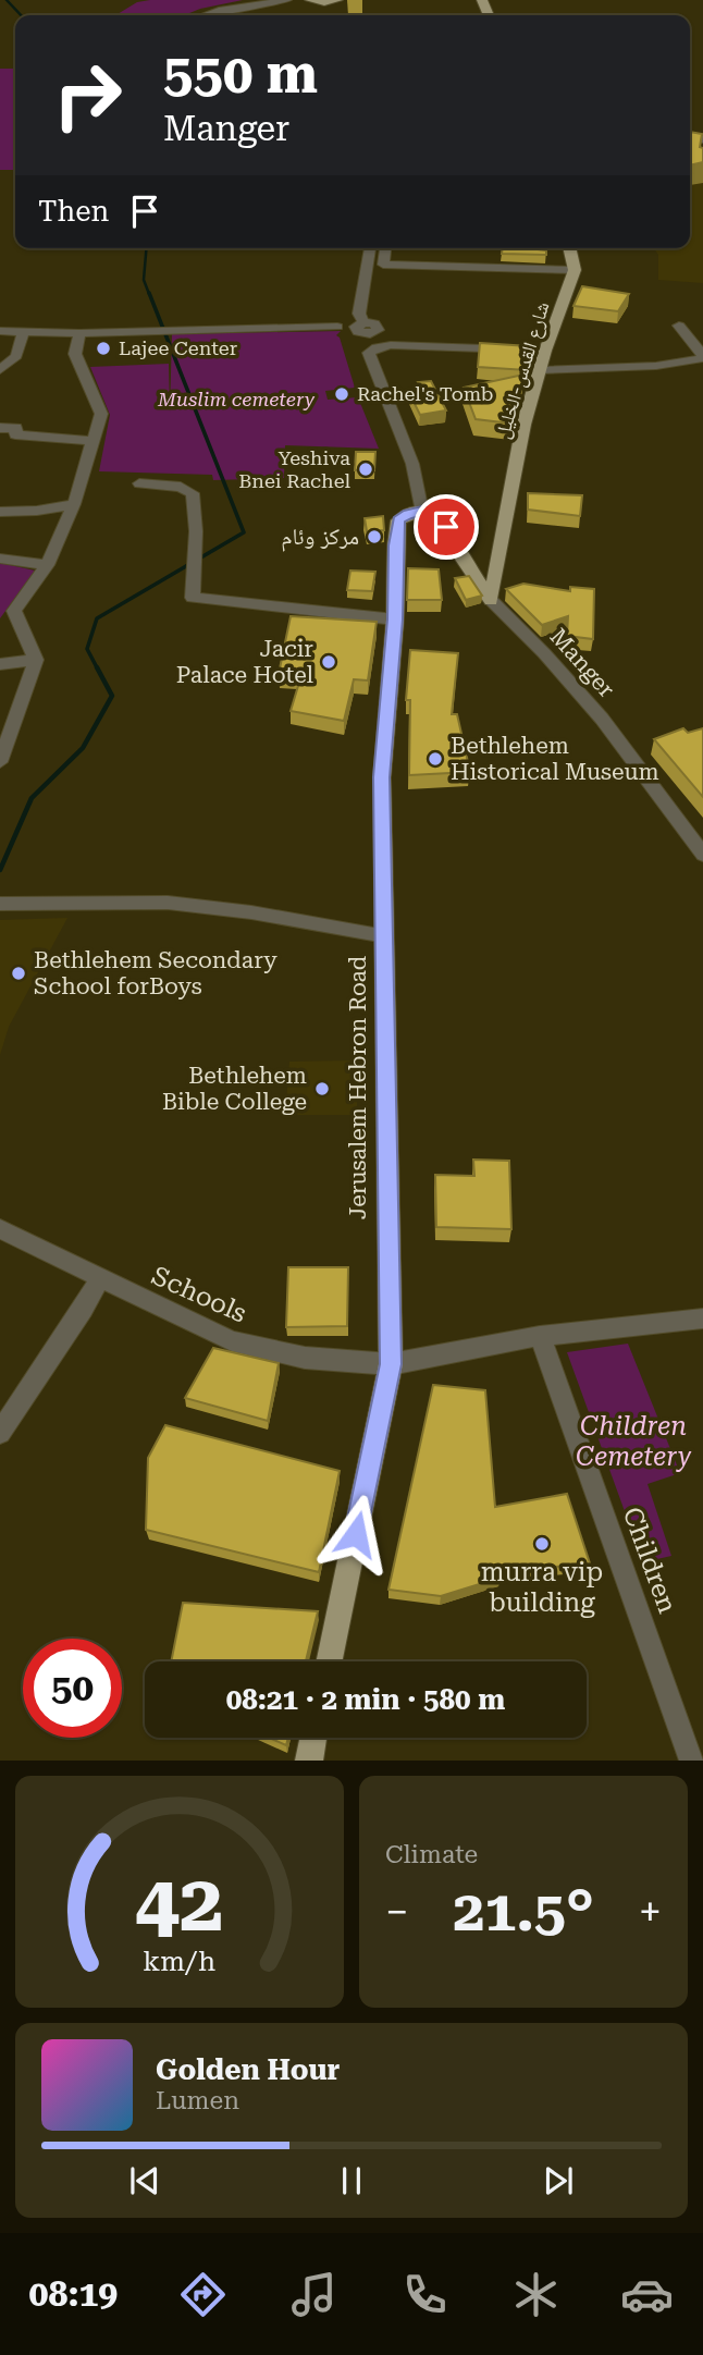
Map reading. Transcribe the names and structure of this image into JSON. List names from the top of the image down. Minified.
{"streets":{"main road":["شارع القدس-الخليل","Manger","Jerusalem Hebron Road"],"street":["Schools","Children"]},"crossings":[["شارع القدس-الخليل","Manger"],["Manger","Jerusalem Hebron Road"],["Jerusalem Hebron Road","Schools"],["Schools","Children"]],"parks":["Muslim cemetery","Children Cemetery"],"places":["Lajee Center","Rachel's Tomb","Yeshiva Bnei Rachel","مركز وئام","Jacir Palace Hotel","Bethlehem Historical Museum","Bethlehem Secondary School forBoys","Bethlehem Bible College","murra vip building"],"page":{"turn":["550 m","Manger"],"then":"Then","limit":"50","trip":"08:21 · 2 min · 580 m","tile":"Climate","heat":["−","21.5°","+"],"song":["Golden Hour","Lumen"],"tabs":"08:19","gauge":["42","km/h"]}}
